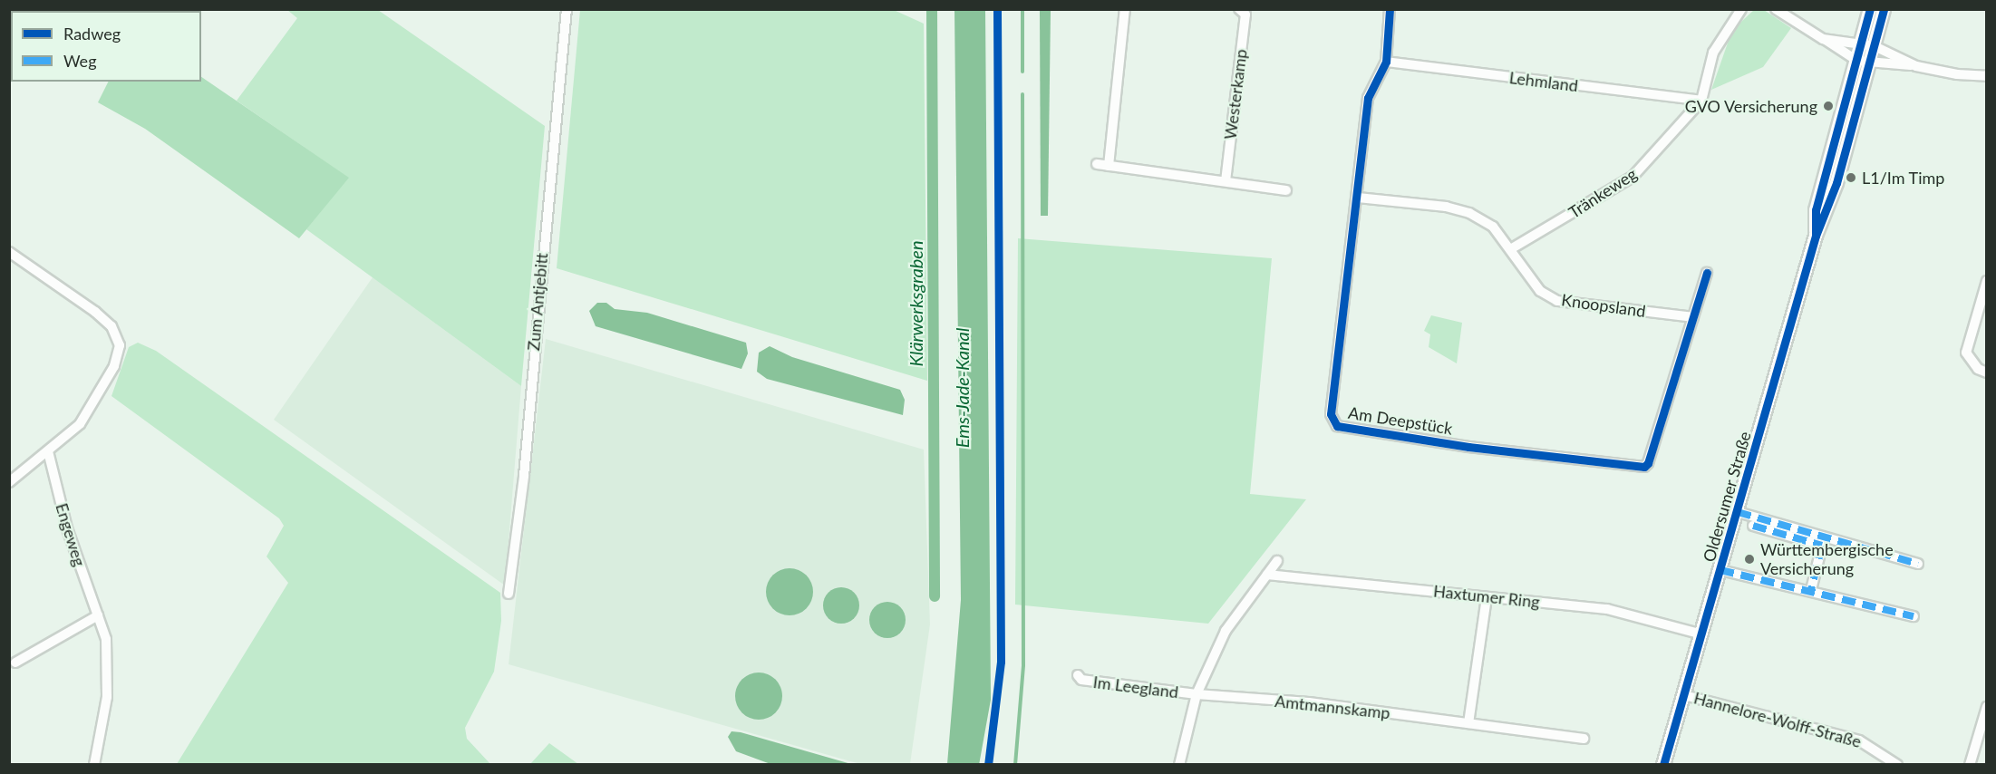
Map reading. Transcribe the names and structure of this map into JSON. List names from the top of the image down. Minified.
{"streets":{"main road":["Oldersumer Straße"],"street":["Lehmland","Westerkamp","Tränkeweg","Zum Antjebitt","Knoopsland","Am Deepstück","Engeweg","Haxtumer Ring","Im Leegland","Amtmannskamp","Hannelore-Wolff-Straße"]},"crossings":[["Lehmland","Tränkeweg"],["Lehmland","Am Deepstück"],["Tränkeweg","Knoopsland"],["Knoopsland","Am Deepstück"],["Oldersumer Straße","Haxtumer Ring"],["Oldersumer Straße","Hannelore-Wolff-Straße"],["Im Leegland","Amtmannskamp"]],"water":["Klärwerksgraben","Ems-Jade-Kanal"],"places":["GVO Versicherung","L1/Im Timp","Württembergische Versicherung"],"legend":["Radweg","Weg"]}
